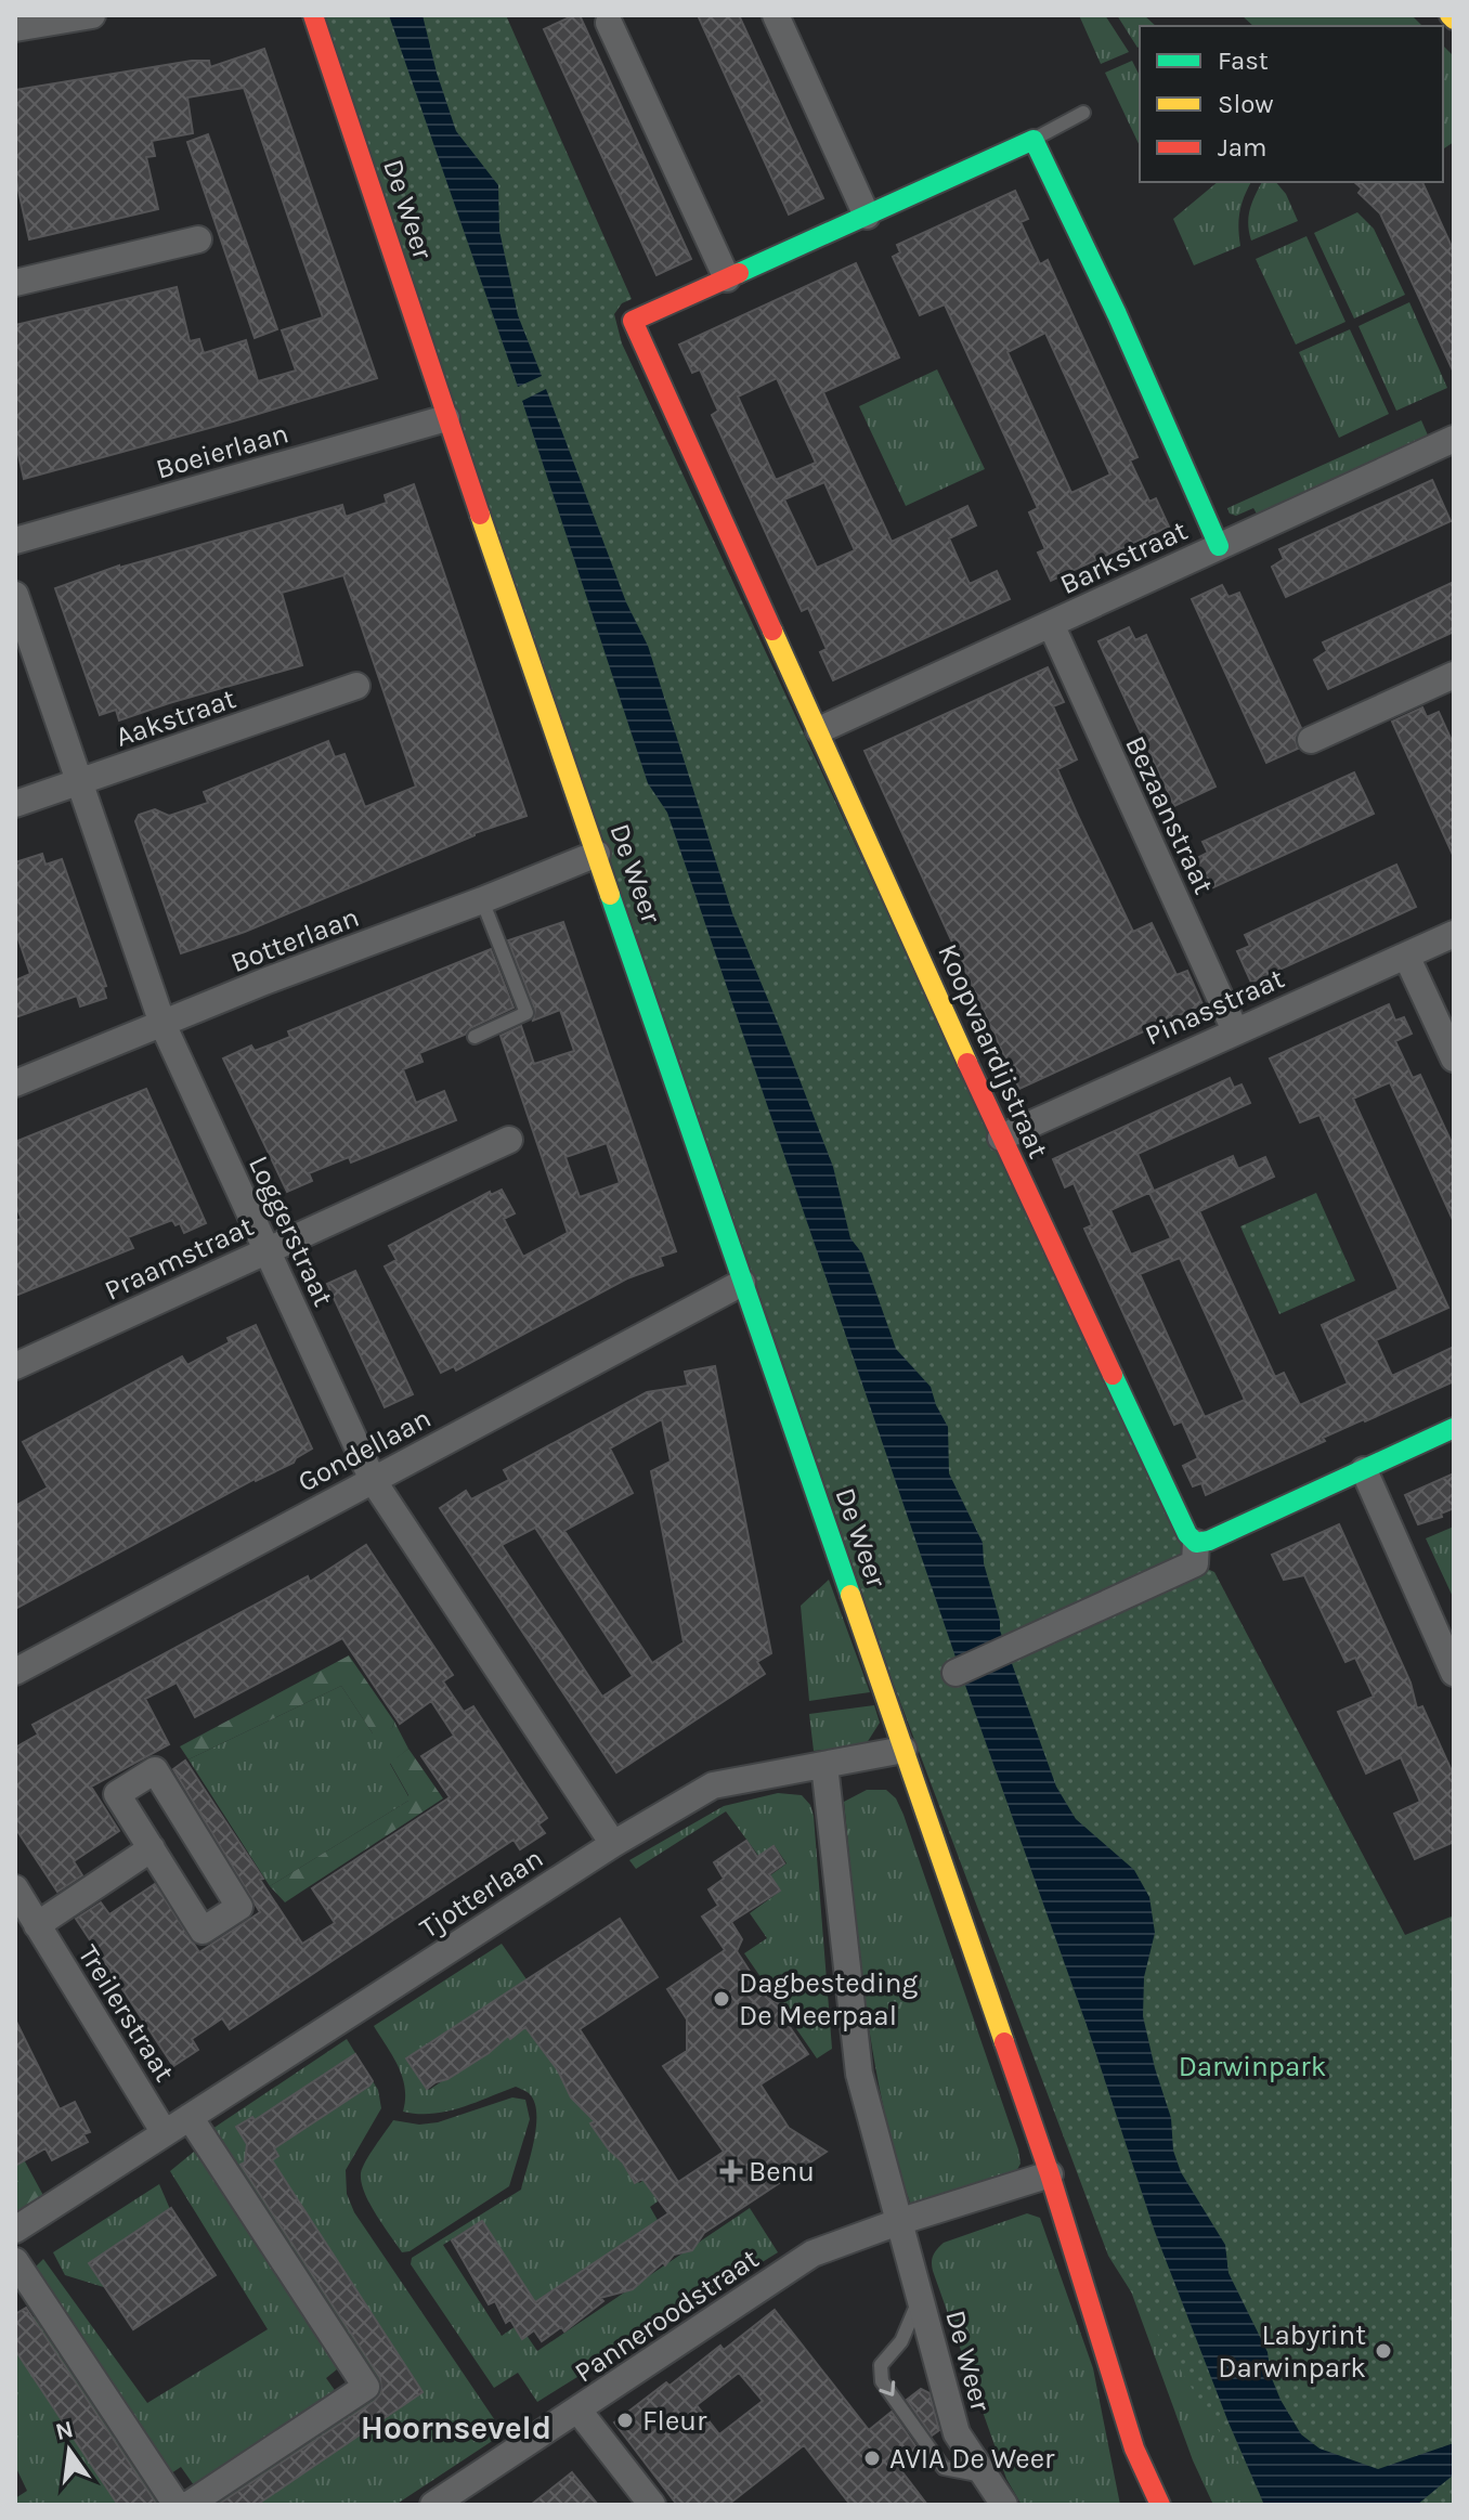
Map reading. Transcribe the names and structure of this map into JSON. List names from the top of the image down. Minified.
{"streets":{"street":["De Weer","Boeierlaan","Barkstraat","Aakstraat","Bezaanstraat","Botterlaan","Pinasstraat","Koopvaardijstraat","Loggerstraat","Praamstraat","Gondellaan","Tjotterlaan","Treilerstraat","Panneroodstraat"]},"crossings":[["De Weer","Boeierlaan"],["De Weer","Botterlaan"],["De Weer","Gondellaan"],["De Weer","Tjotterlaan"],["De Weer","Panneroodstraat"],["Barkstraat","Bezaanstraat"],["Barkstraat","Koopvaardijstraat"],["Aakstraat","Loggerstraat"],["Bezaanstraat","Pinasstraat"],["Botterlaan","Loggerstraat"],["Pinasstraat","Koopvaardijstraat"],["Loggerstraat","Praamstraat"],["Loggerstraat","Gondellaan"],["Loggerstraat","Tjotterlaan"],["Tjotterlaan","Treilerstraat"]],"districts":["Hoornseveld"],"parks":["Darwinpark"],"places":{"other":["Dagbesteding De Meerpaal","Labyrint Darwinpark","Fleur","AVIA De Weer"],"health":["Benu"]},"legend":["Fast","Slow","Jam"],"north":"top"}
